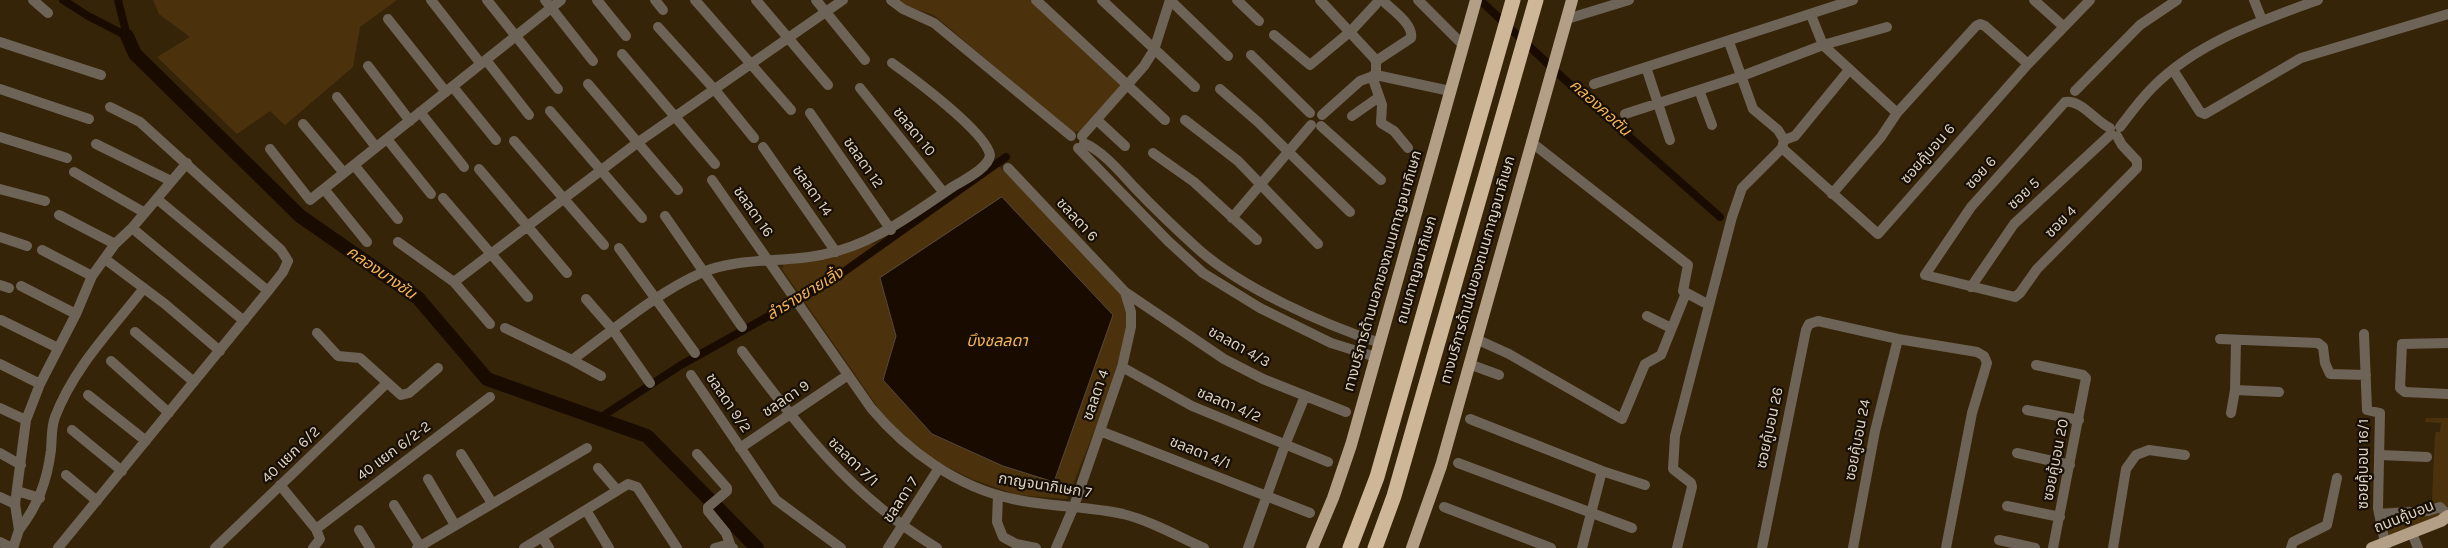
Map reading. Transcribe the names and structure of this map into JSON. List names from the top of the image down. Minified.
{"streets":{"highway":["ถนนกาญจนาภิเษก"],"main road":["ทางบริการด้านในของถนนกาญจนาภิเษก","ทางบริการด้านนอกของถนนกาญจนาภิเษก","ถนนคู้บอน"],"street":["ชลลดา 10","ซอยคู้บอน 6","ชลลดา 12","ซอย 6","ชลลดา 14","ซอย 5","ชลลดา 16","ชลลดา 6","ซอย 4","ชลลดา 4/3","ชลลดา 4","ชลลดา 9","ชลลดา 9/2","ชลลดา 4/2","ซอยคู้บอน 26","ซอยคู้บอน 24","40 แยก 6/2-2","ชลลดา 4/1","40 แยก 6/2","ซอยคู้บอน 20","ชลลดา 7/1","ซอยคู้บอน 16/1","กาญจนาภิเษก 7","ชลลดา 7"]},"crossings":[["ซอย 6","ซอย 5"],["ซอย 6","ซอย 4"],["ซอย 5","ซอย 4"],["ชลลดา 16","กาญจนาภิเษก 7"],["ชลลดา 6","ชลลดา 4/3"],["ชลลดา 6","ชลลดา 4"],["ชลลดา 4/3","ชลลดา 4"],["ชลลดา 4","ชลลดา 4/2"],["ชลลดา 4","ชลลดา 4/1"],["ชลลดา 4","กาญจนาภิเษก 7"],["ชลลดา 9","ชลลดา 9/2"],["ชลลดา 9","ชลลดา 7/1"],["ชลลดา 9","กาญจนาภิเษก 7"],["ซอยคู้บอน 26","ซอยคู้บอน 24"],["ชลลดา 7/1","ชลลดา 7"],["ซอยคู้บอน 16/1","ถนนคู้บอน"],["กาญจนาภิเษก 7","ชลลดา 7"]],"water":["คลองคอตัน","คลองบางชัน","ลำรางยายเลิ้ง","บึงชลลดา"]}
